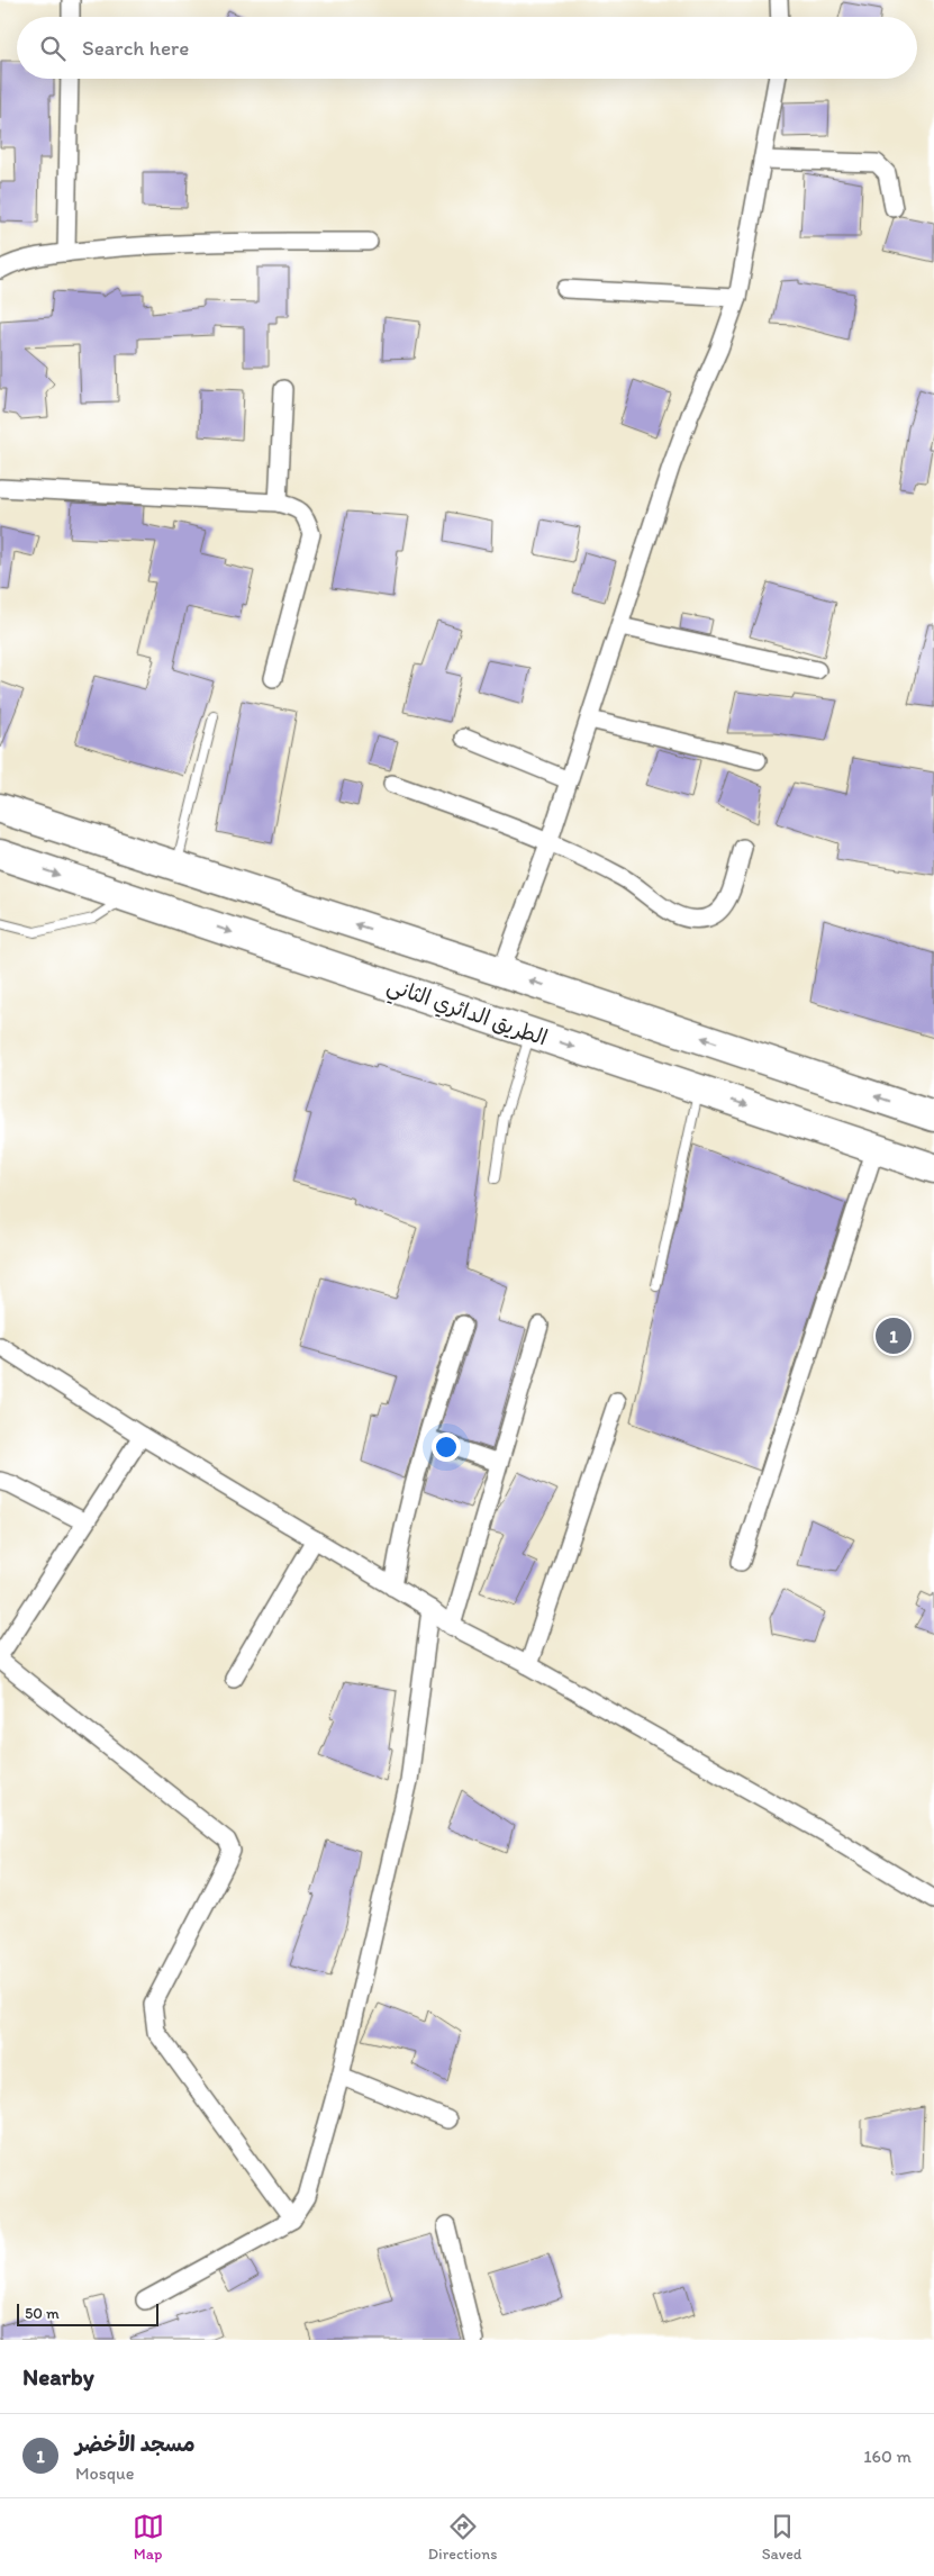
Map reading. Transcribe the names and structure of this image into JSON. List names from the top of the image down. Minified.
{"streets":{"highway":["الطريق الدائري الثاني"]},"scale_bar":"50 m","page":{"search":"Search here","pins":"1","scale":"50 m","heading":"Nearby","list":[{"mark":"1","name":"مسجد الأخضر","note":"Mosque","value":"160 m"}],"nav":["Map","Directions","Saved"]}}
